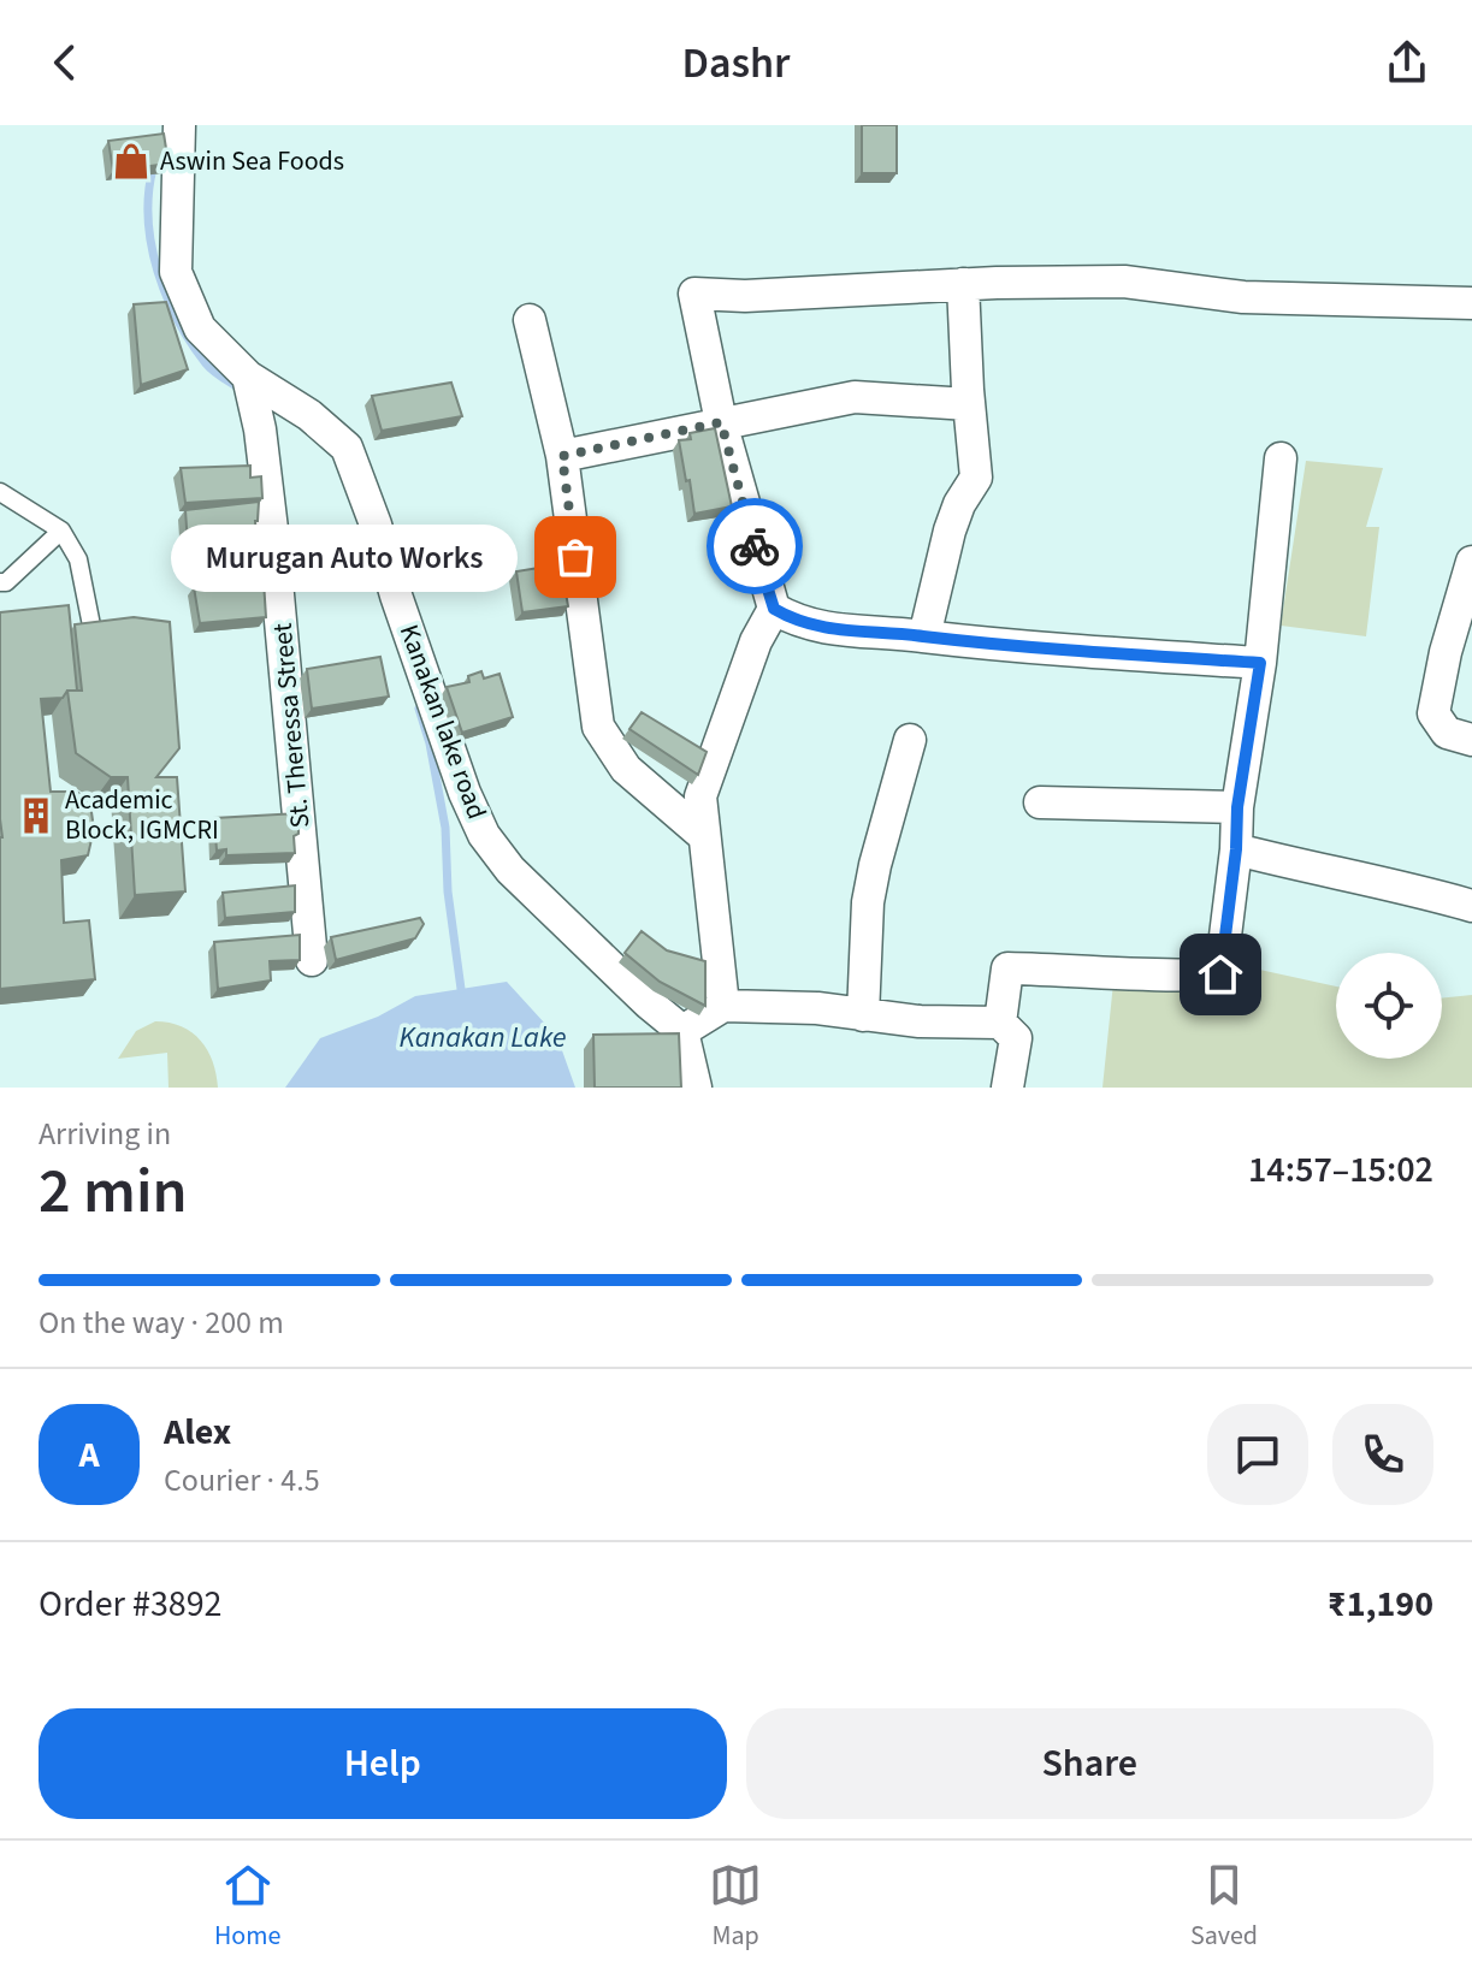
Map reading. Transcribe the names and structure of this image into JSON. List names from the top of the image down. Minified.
{"streets":{"street":["Kanakan lake road","St. Theressa Street"]},"crossings":[["Kanakan lake road","St. Theressa Street"]],"water":["Kanakan Lake"],"places":{"shop":["Aswin Sea Foods"],"other":["Murugan Auto Works"],"building":["Academic Block, IGMCRI"]},"page":{"header":"Dashr","bubble":"Murugan Auto Works","heading":["2 min","Arriving in","14:57–15:02"],"panel":["Alex","Courier · 4.5","Order #3892","₹1,190"],"bar":"On the way · 200 m","round":"A","buttons":["Help","Share"],"tabs":["Home","Map","Saved"]}}
